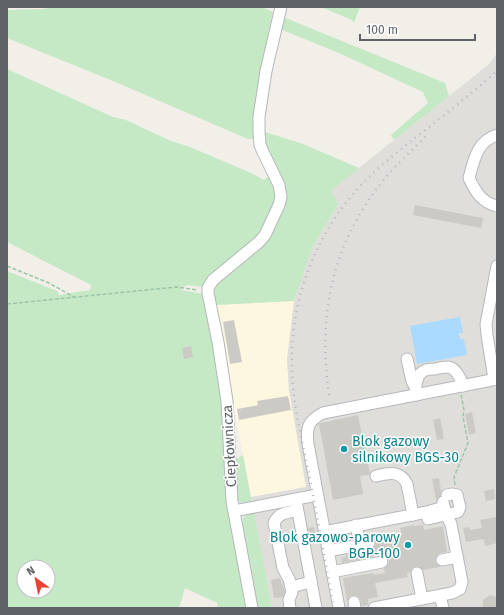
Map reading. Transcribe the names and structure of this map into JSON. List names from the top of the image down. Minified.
{"streets":{"street":["Ciepłownicza"]},"places":["Blok gazowy silnikowy BGS-30","Blok gazowo-parowy BGP-100"],"scale_bar":"100 m","north":"top left"}
